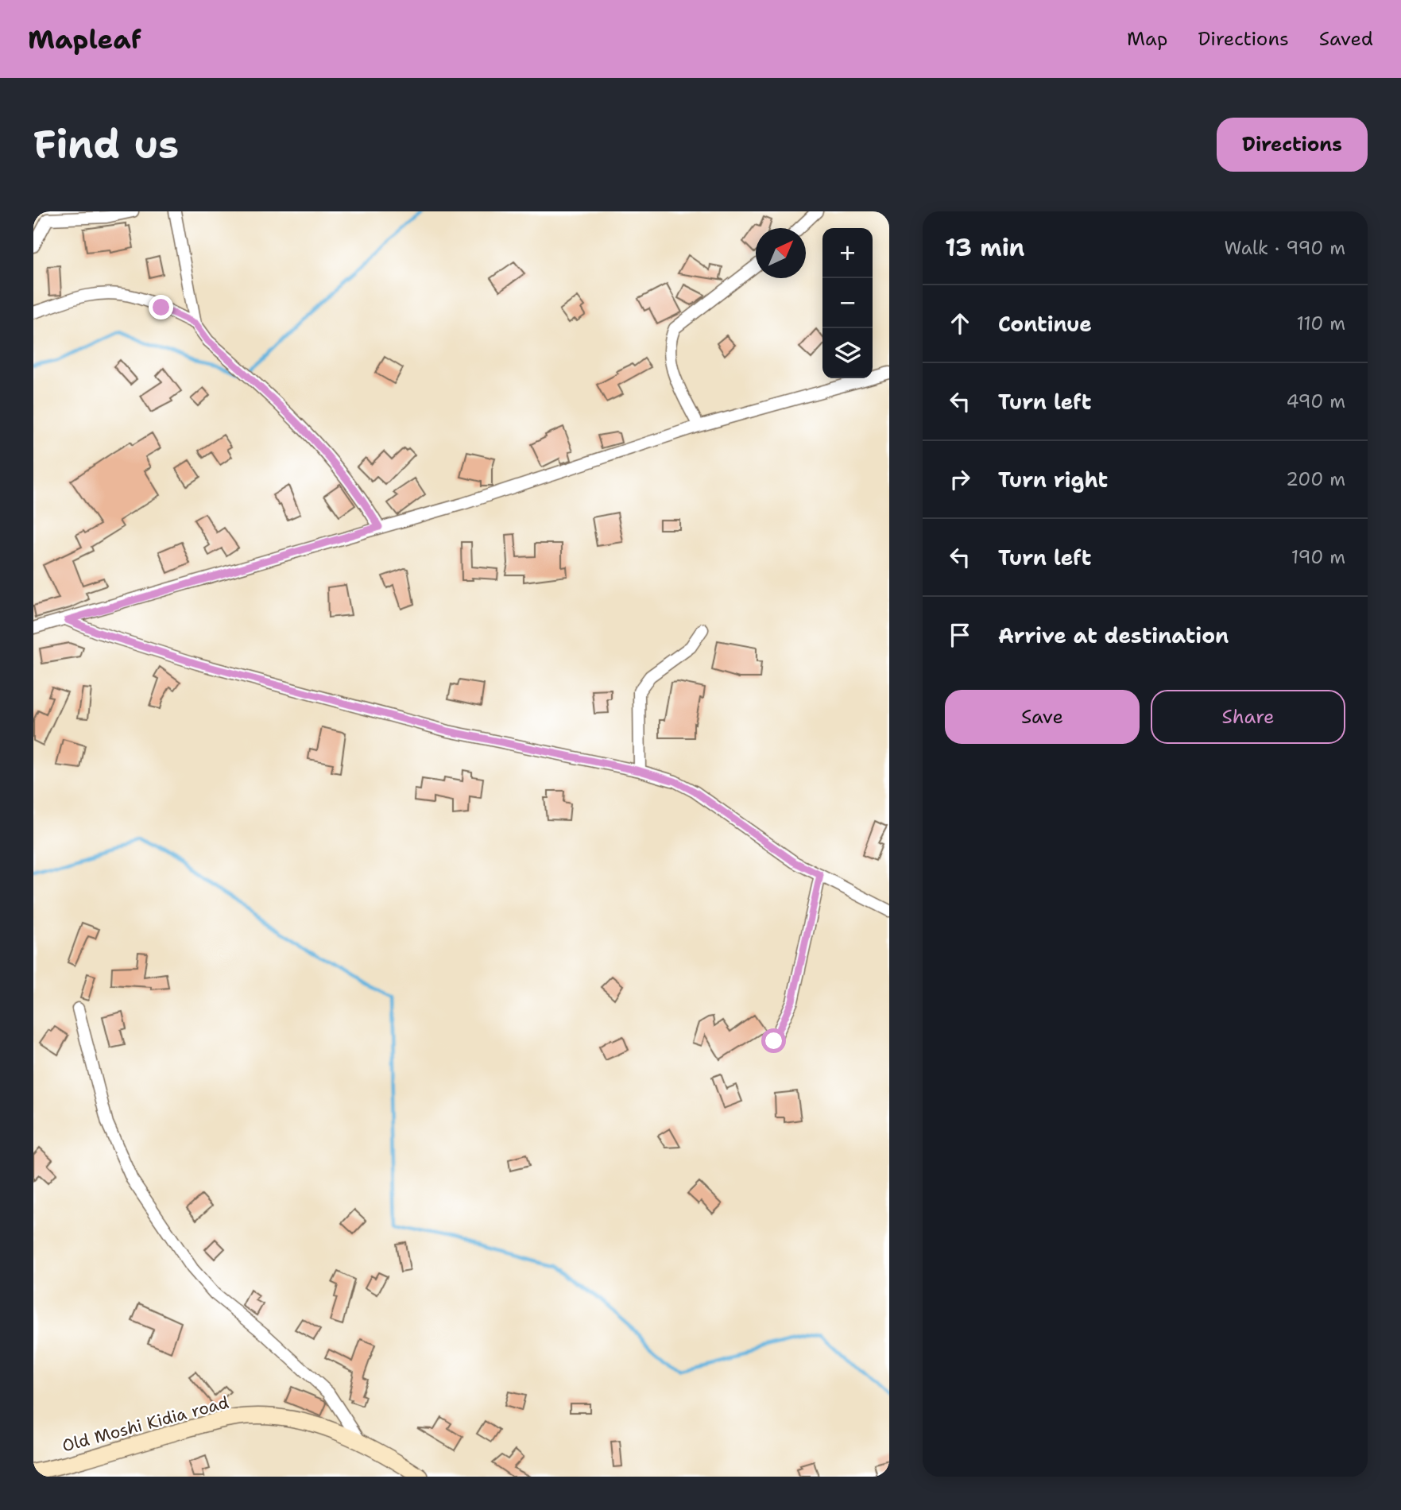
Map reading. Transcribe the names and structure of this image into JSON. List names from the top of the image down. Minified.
{"streets":{"street":["Old Moshi Kidia road"]},"north":"top right","page":{"header":"Mapleaf","nav":["Map","Directions","Saved"],"buttons":["Directions",["Save","Share"]],"title":"Find us","heading":["13 min","Walk · 990 m"],"map_buttons":["+","−"],"list":[["Continue","110 m"],["Turn left","490 m"],["Turn right","200 m"],["Turn left","190 m"],"Arrive at destination"]}}
